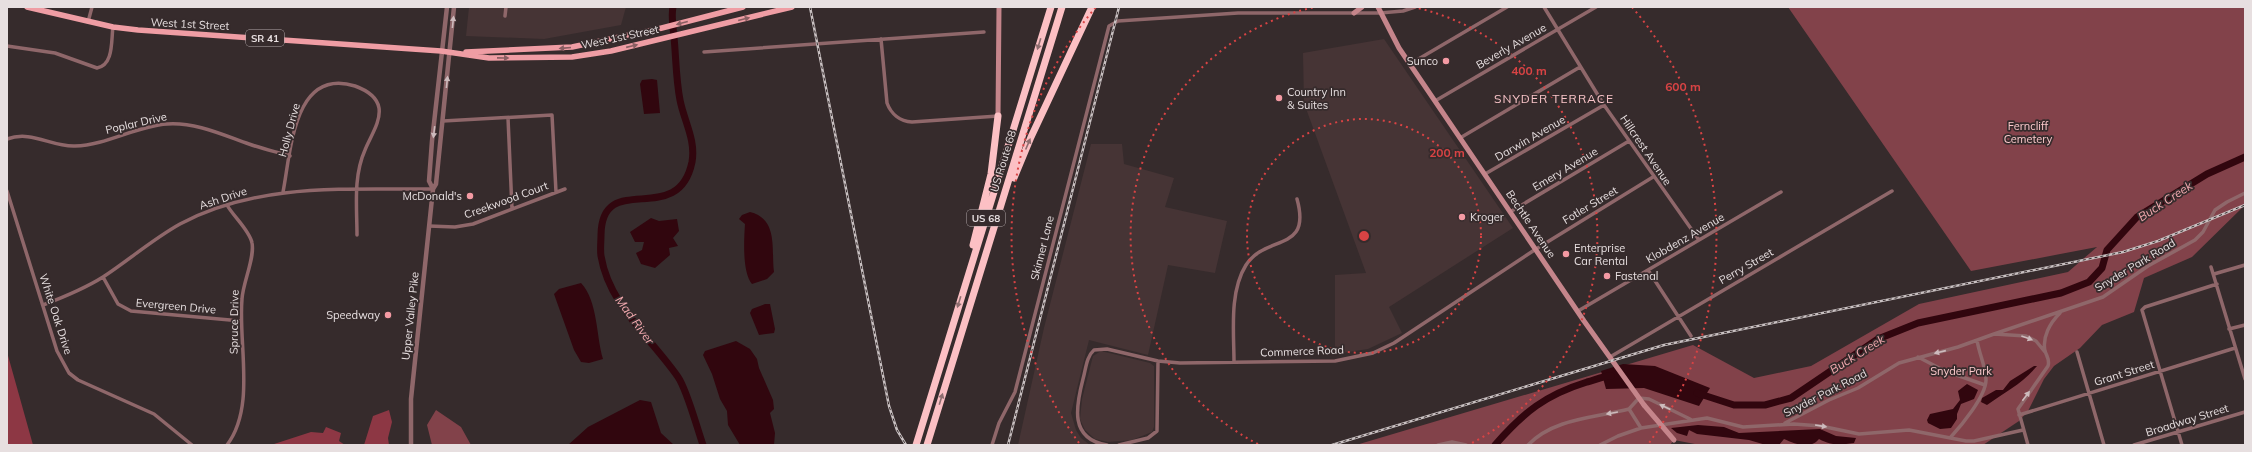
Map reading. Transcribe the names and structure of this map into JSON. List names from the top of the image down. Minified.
{"streets":{"highway":["US Route 68","US 68"],"main road":["West 1st Street","SR 41","Bechtle Avenue"],"street":["Beverly Avenue","Poplar Drive","Holly Drive","Darwin Avenue","Hillcrest Avenue","Emery Avenue","Ash Drive","Creekwood Court","Fotler Street","Klobdenz Avenue","Skinner Lane","Snyder Park Road","Perry Street","Evergreen Drive","White Oak Drive","Upper Valley Pike","Spruce Drive","Commerce Road","Grant Street","Broadway Street"]},"crossings":[["West 1st Street","Upper Valley Pike"],["Beverly Avenue","Hillcrest Avenue"],["Beverly Avenue","Bechtle Avenue"],["Poplar Drive","Holly Drive"],["Holly Drive","Ash Drive"],["Darwin Avenue","Hillcrest Avenue"],["Darwin Avenue","Bechtle Avenue"],["Hillcrest Avenue","Emery Avenue"],["Hillcrest Avenue","Fotler Street"],["Hillcrest Avenue","Klobdenz Avenue"],["Emery Avenue","Bechtle Avenue"],["Ash Drive","Evergreen Drive"],["Ash Drive","White Oak Drive"],["Ash Drive","Upper Valley Pike"],["Ash Drive","Spruce Drive"],["Creekwood Court","Upper Valley Pike"],["Fotler Street","Bechtle Avenue"],["Fotler Street","Commerce Road"],["Bechtle Avenue","Klobdenz Avenue"],["Bechtle Avenue","Perry Street"],["Bechtle Avenue","Commerce Road"],["Evergreen Drive","Spruce Drive"]],"districts":["SNYDER TERRACE"],"water":["Buck Creek","Mad River"],"parks":["Ferncliff Cemetery","Snyder Park"],"places":["Sunco","Country Inn & Suites","McDonald's","Kroger","Enterprise Car Rental","Fastenal","Speedway"],"rings":["400 m","600 m","200 m"]}
